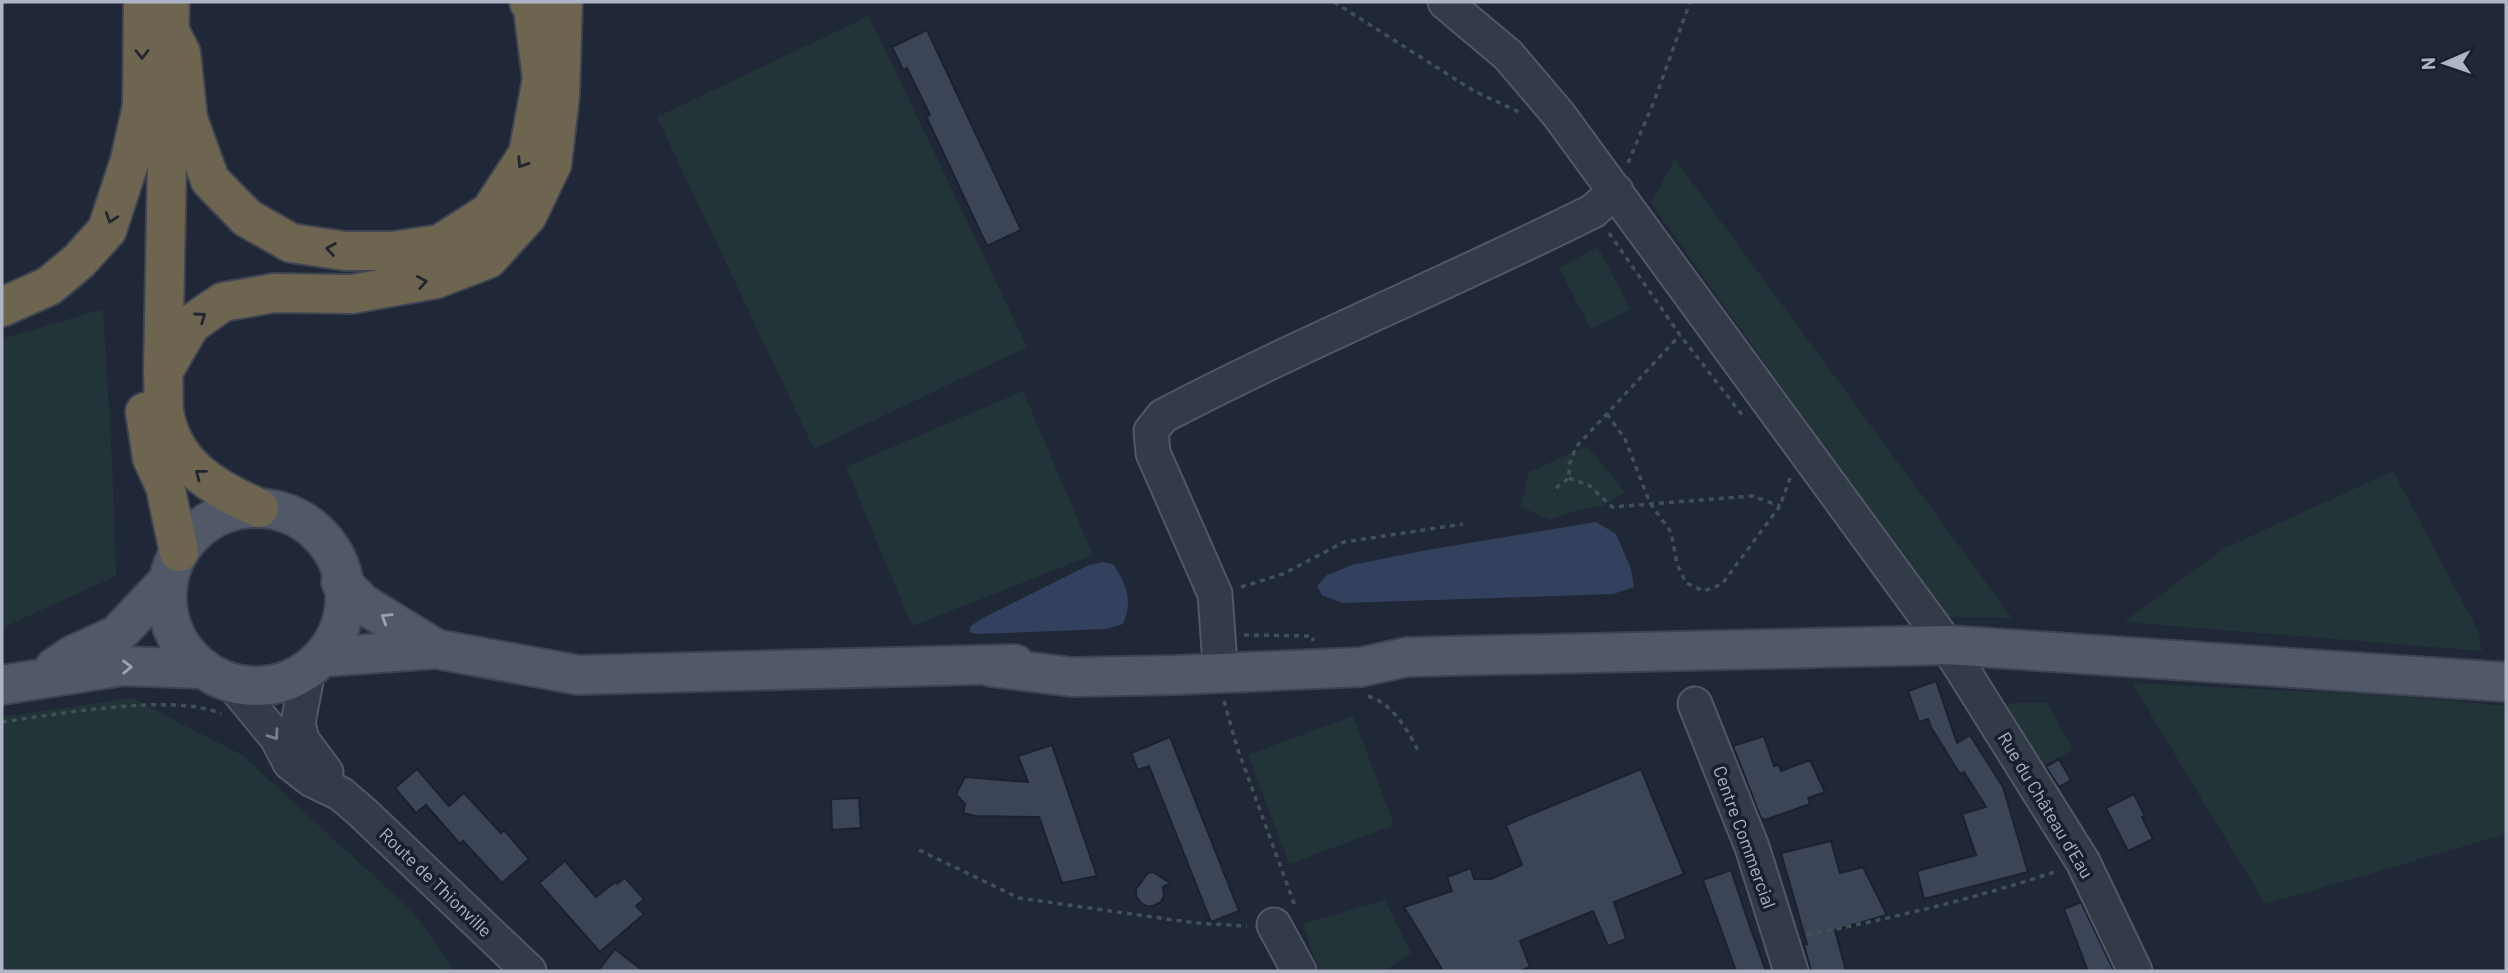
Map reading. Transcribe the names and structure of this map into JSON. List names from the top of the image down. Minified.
{"streets":{"street":["Rue du Château d'Eau","Centre Commercial","Route de Thionville"]},"north":"left"}
